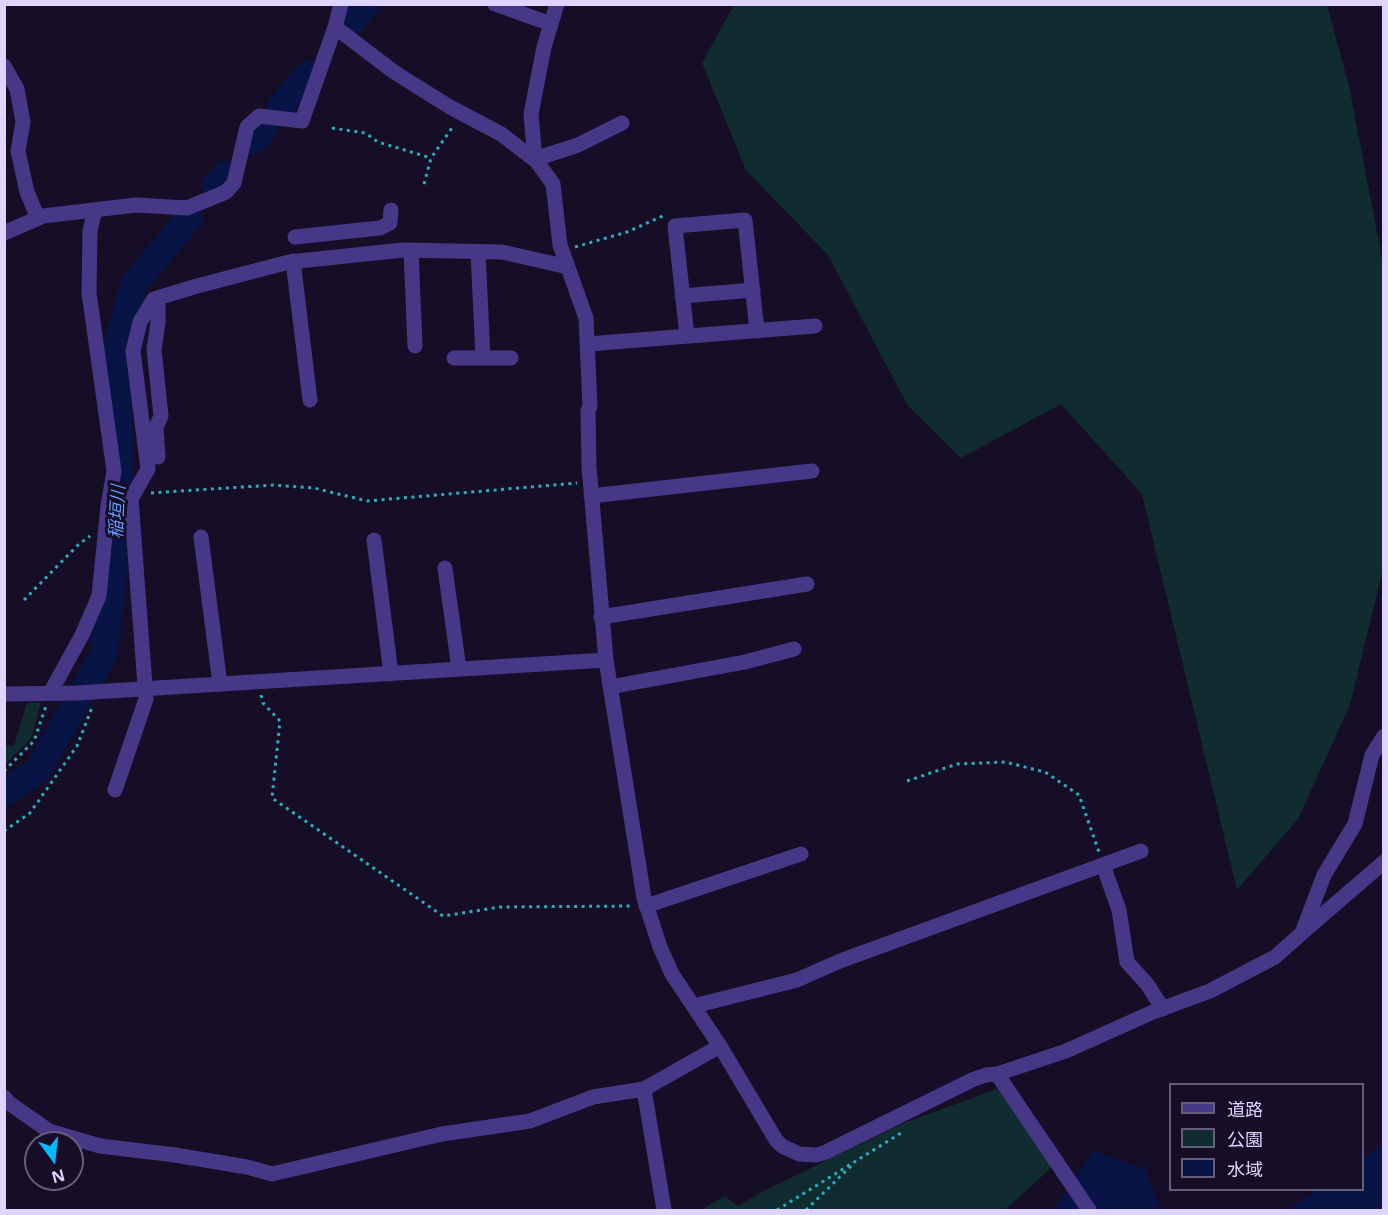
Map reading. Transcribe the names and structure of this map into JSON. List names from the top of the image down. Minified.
{"water":["稲垣川"],"legend":["道路","公園","水域"],"north":"bottom"}
